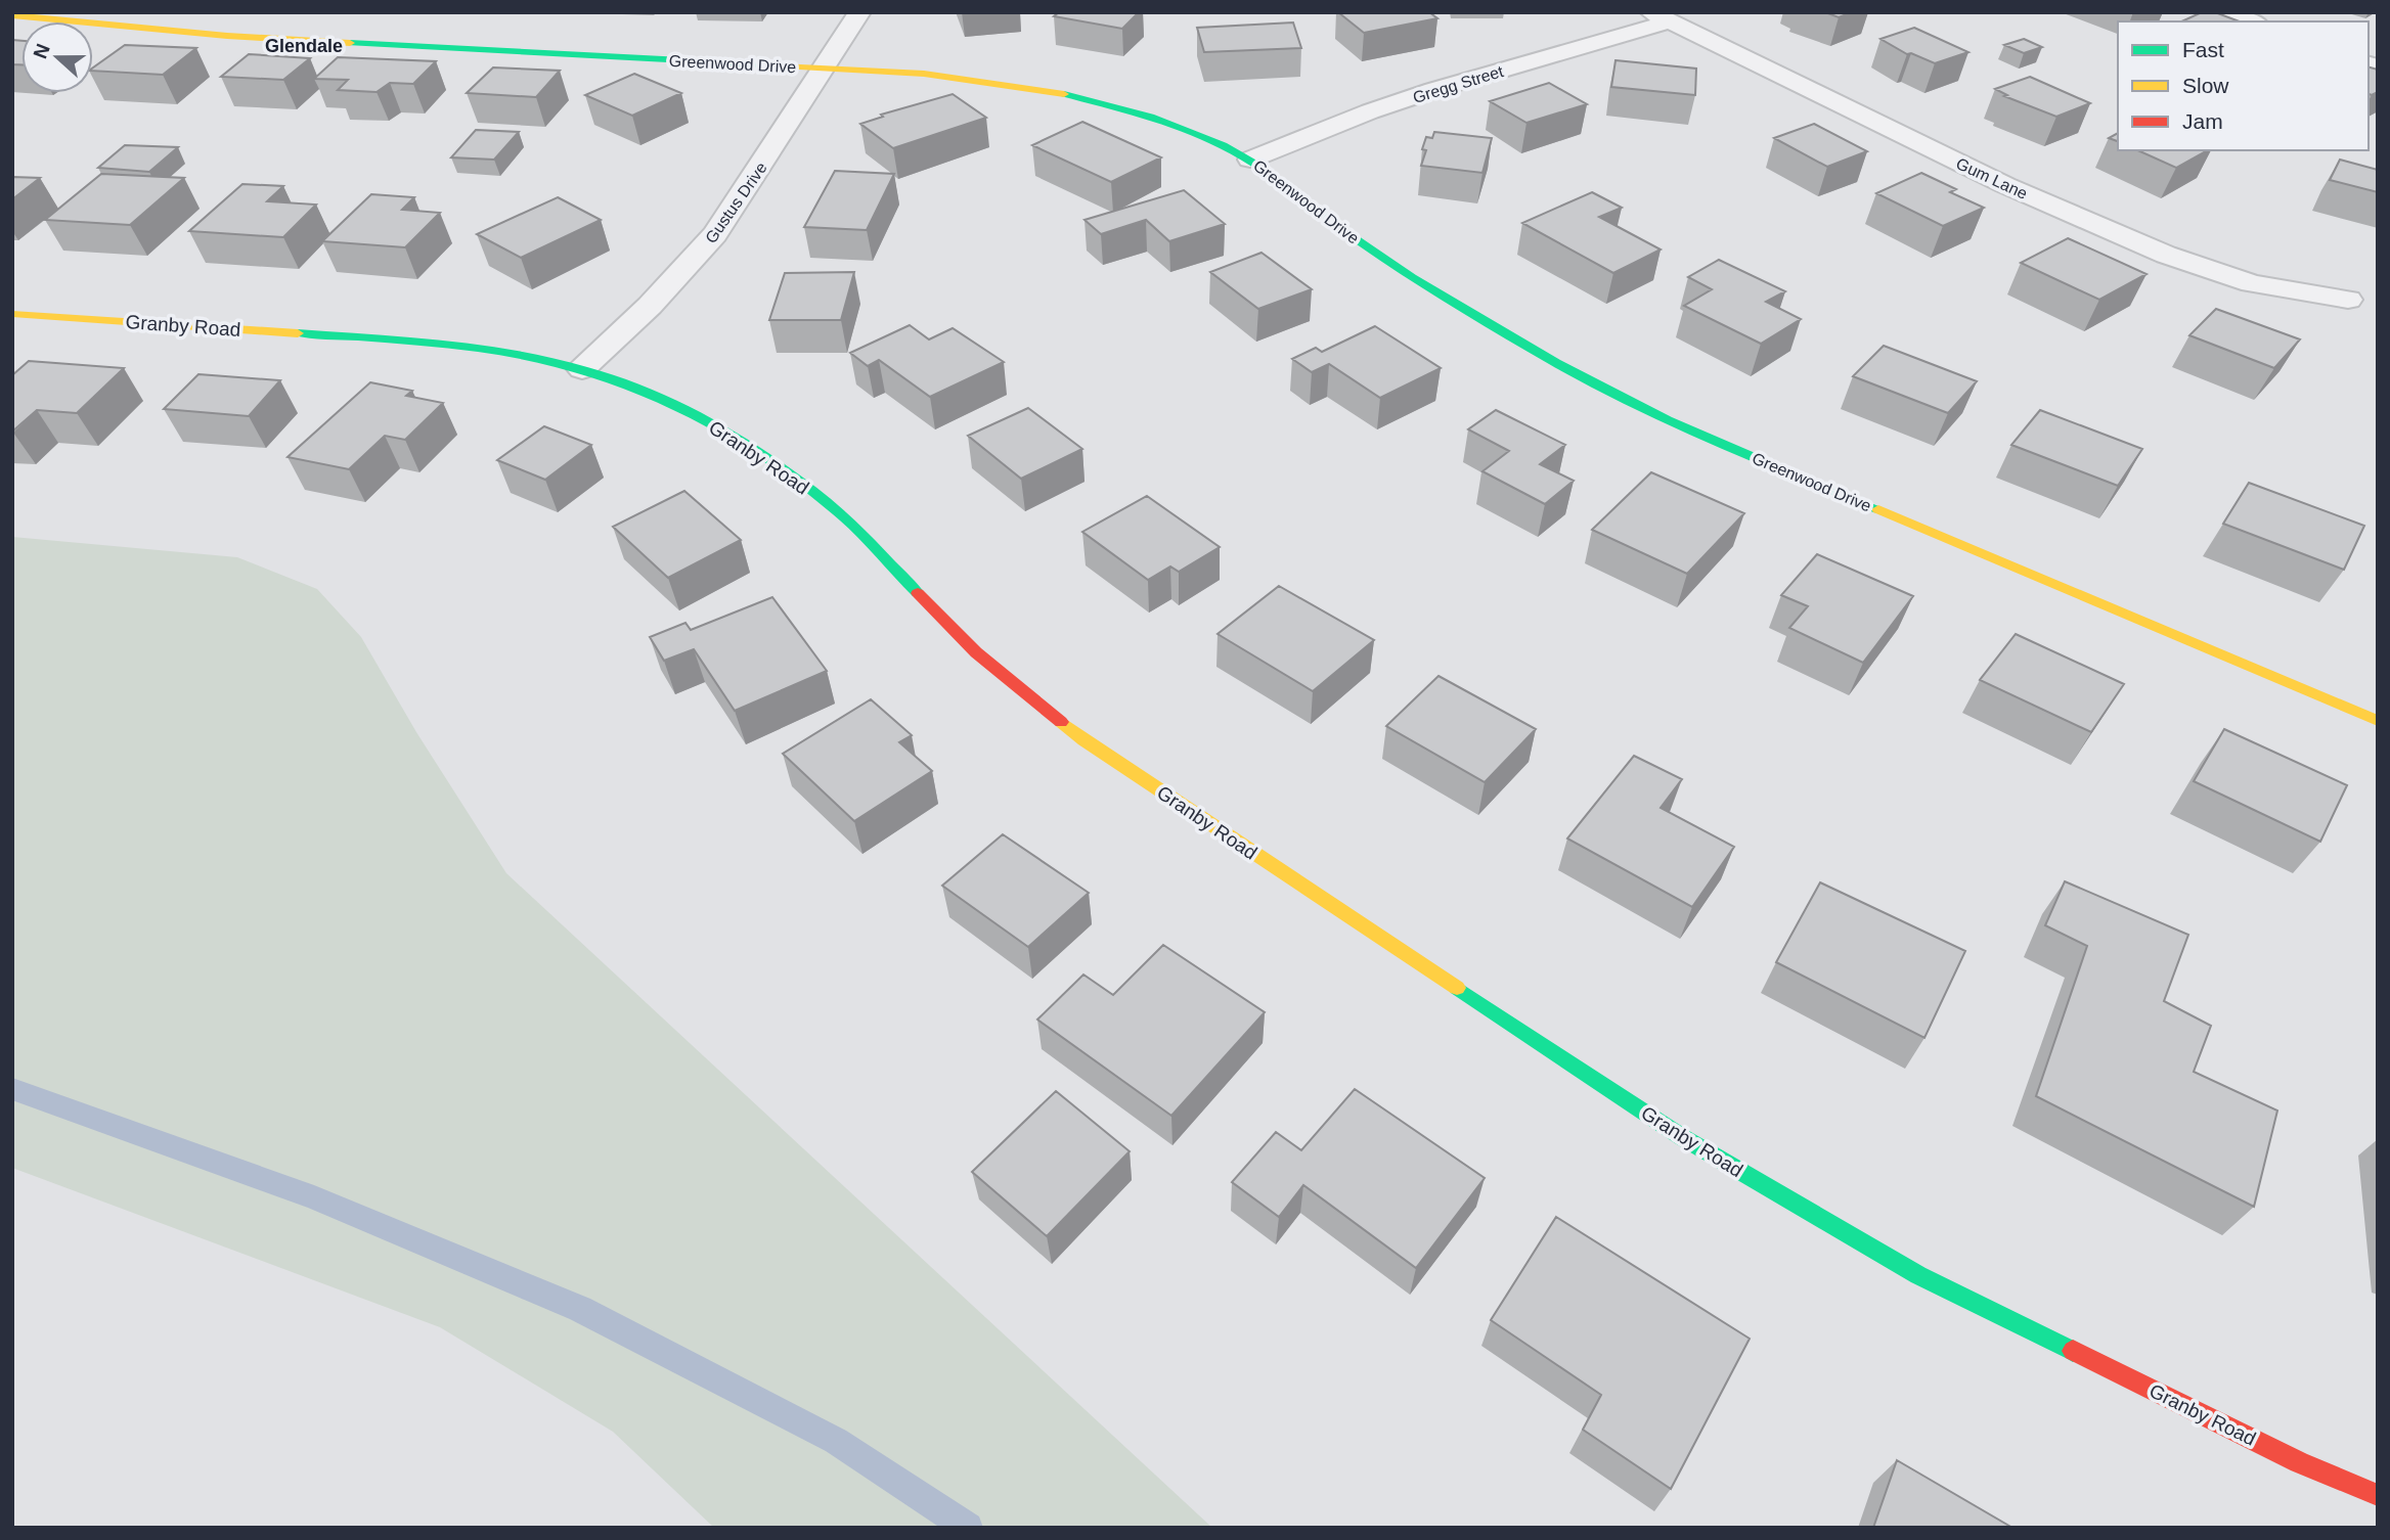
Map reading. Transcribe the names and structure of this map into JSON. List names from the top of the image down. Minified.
{"streets":{"street":["Greenwood Drive","Gregg Street","Gum Lane","Gustus Drive","Granby Road"]},"crossings":[["Greenwood Drive","Gregg Street"],["Greenwood Drive","Gustus Drive"],["Gregg Street","Gum Lane"],["Gustus Drive","Granby Road"]],"districts":["Glendale"],"legend":["Fast","Slow","Jam"],"north":"left"}
